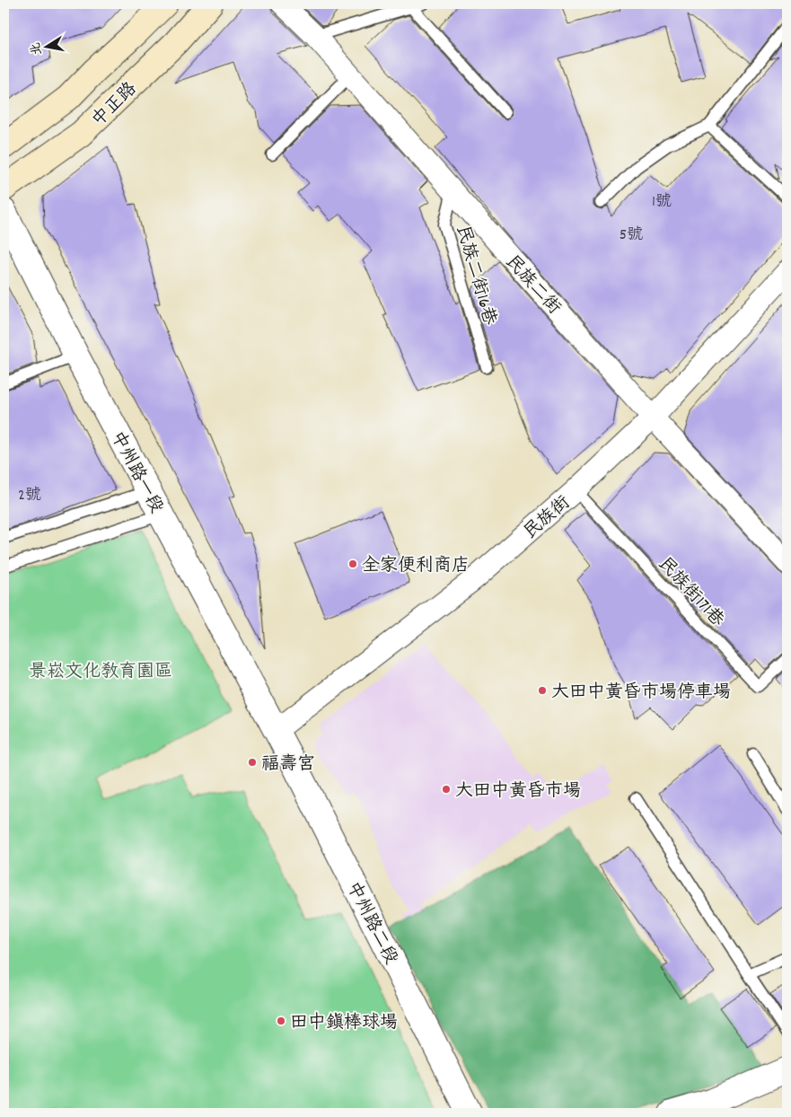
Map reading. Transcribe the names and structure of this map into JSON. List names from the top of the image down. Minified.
{"streets":{"main road":["中正路"],"street":["民族二街","中州路一段","民族街","中州路二段"],"lane":["民族二街16巷","民族街171巷"]},"crossings":[["民族二街16巷","民族二街"],["民族二街","民族街"],["中州路一段","民族街"],["中州路一段","中州路二段"],["民族街","民族街171巷"],["民族街","中州路二段"]],"parks":["景崧文化教育園區"],"places":["全家便利商店","大田中黃昏市場停車場","福壽宮","大田中黃昏市場","田中鎮棒球場"],"house_numbers":["1號","5號","2號"],"north":"left"}
